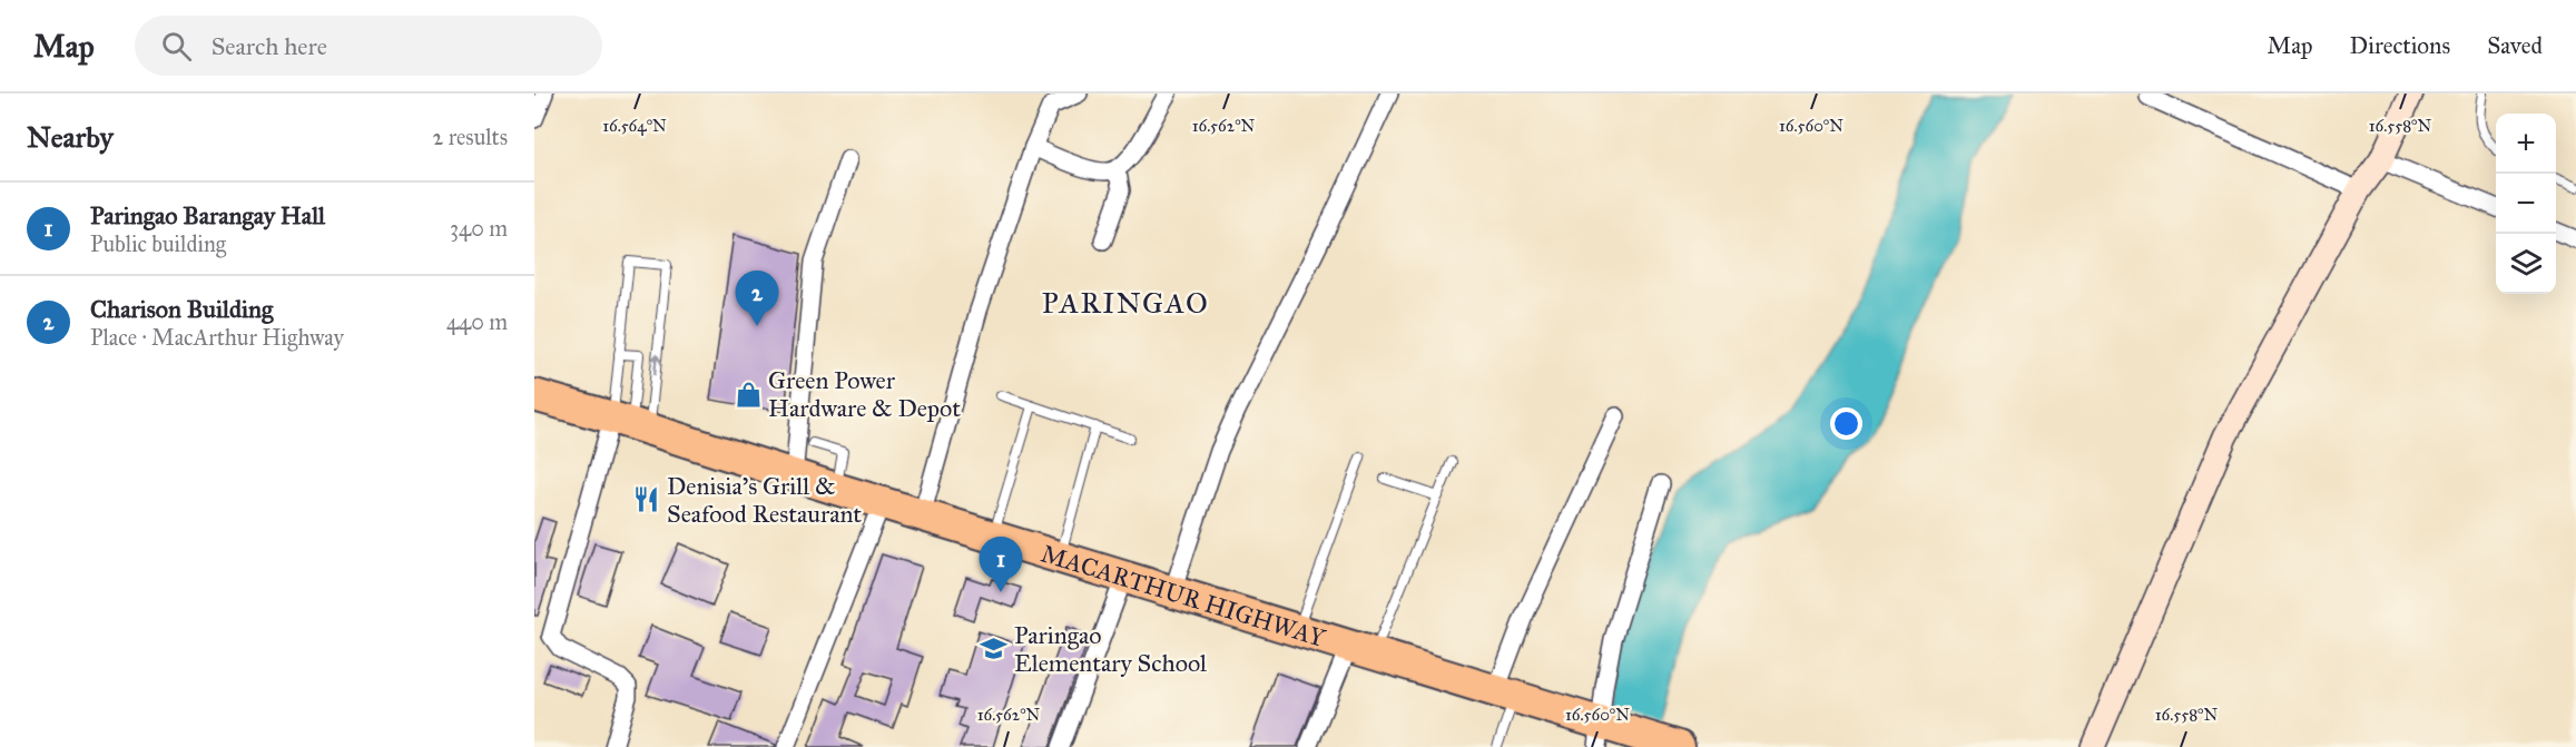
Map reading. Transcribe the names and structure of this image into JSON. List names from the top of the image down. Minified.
{"streets":{"highway":["MACARTHUR HIGHWAY"]},"districts":["PARINGAO"],"places":{"shop":["Green Power Hardware & Depot"],"restaurant":["Denisia's Grill & Seafood Restaurant"],"school or university":["Paringao Elementary School"]},"page":{"header":"Map","search":"Search here","nav":["Map","Directions","Saved"],"heading":["Nearby","2 results"],"map_buttons":["+","−"],"list":[{"mark":"1","name":"Paringao Barangay Hall","note":"Public building","value":"340 m"},{"mark":"2","name":"Charison Building","note":"Place · MacArthur Highway","value":"440 m"}],"pins":["2","1"]},"coordinates":["16.564°N","16.562°N","16.560°N","16.558°N"]}
